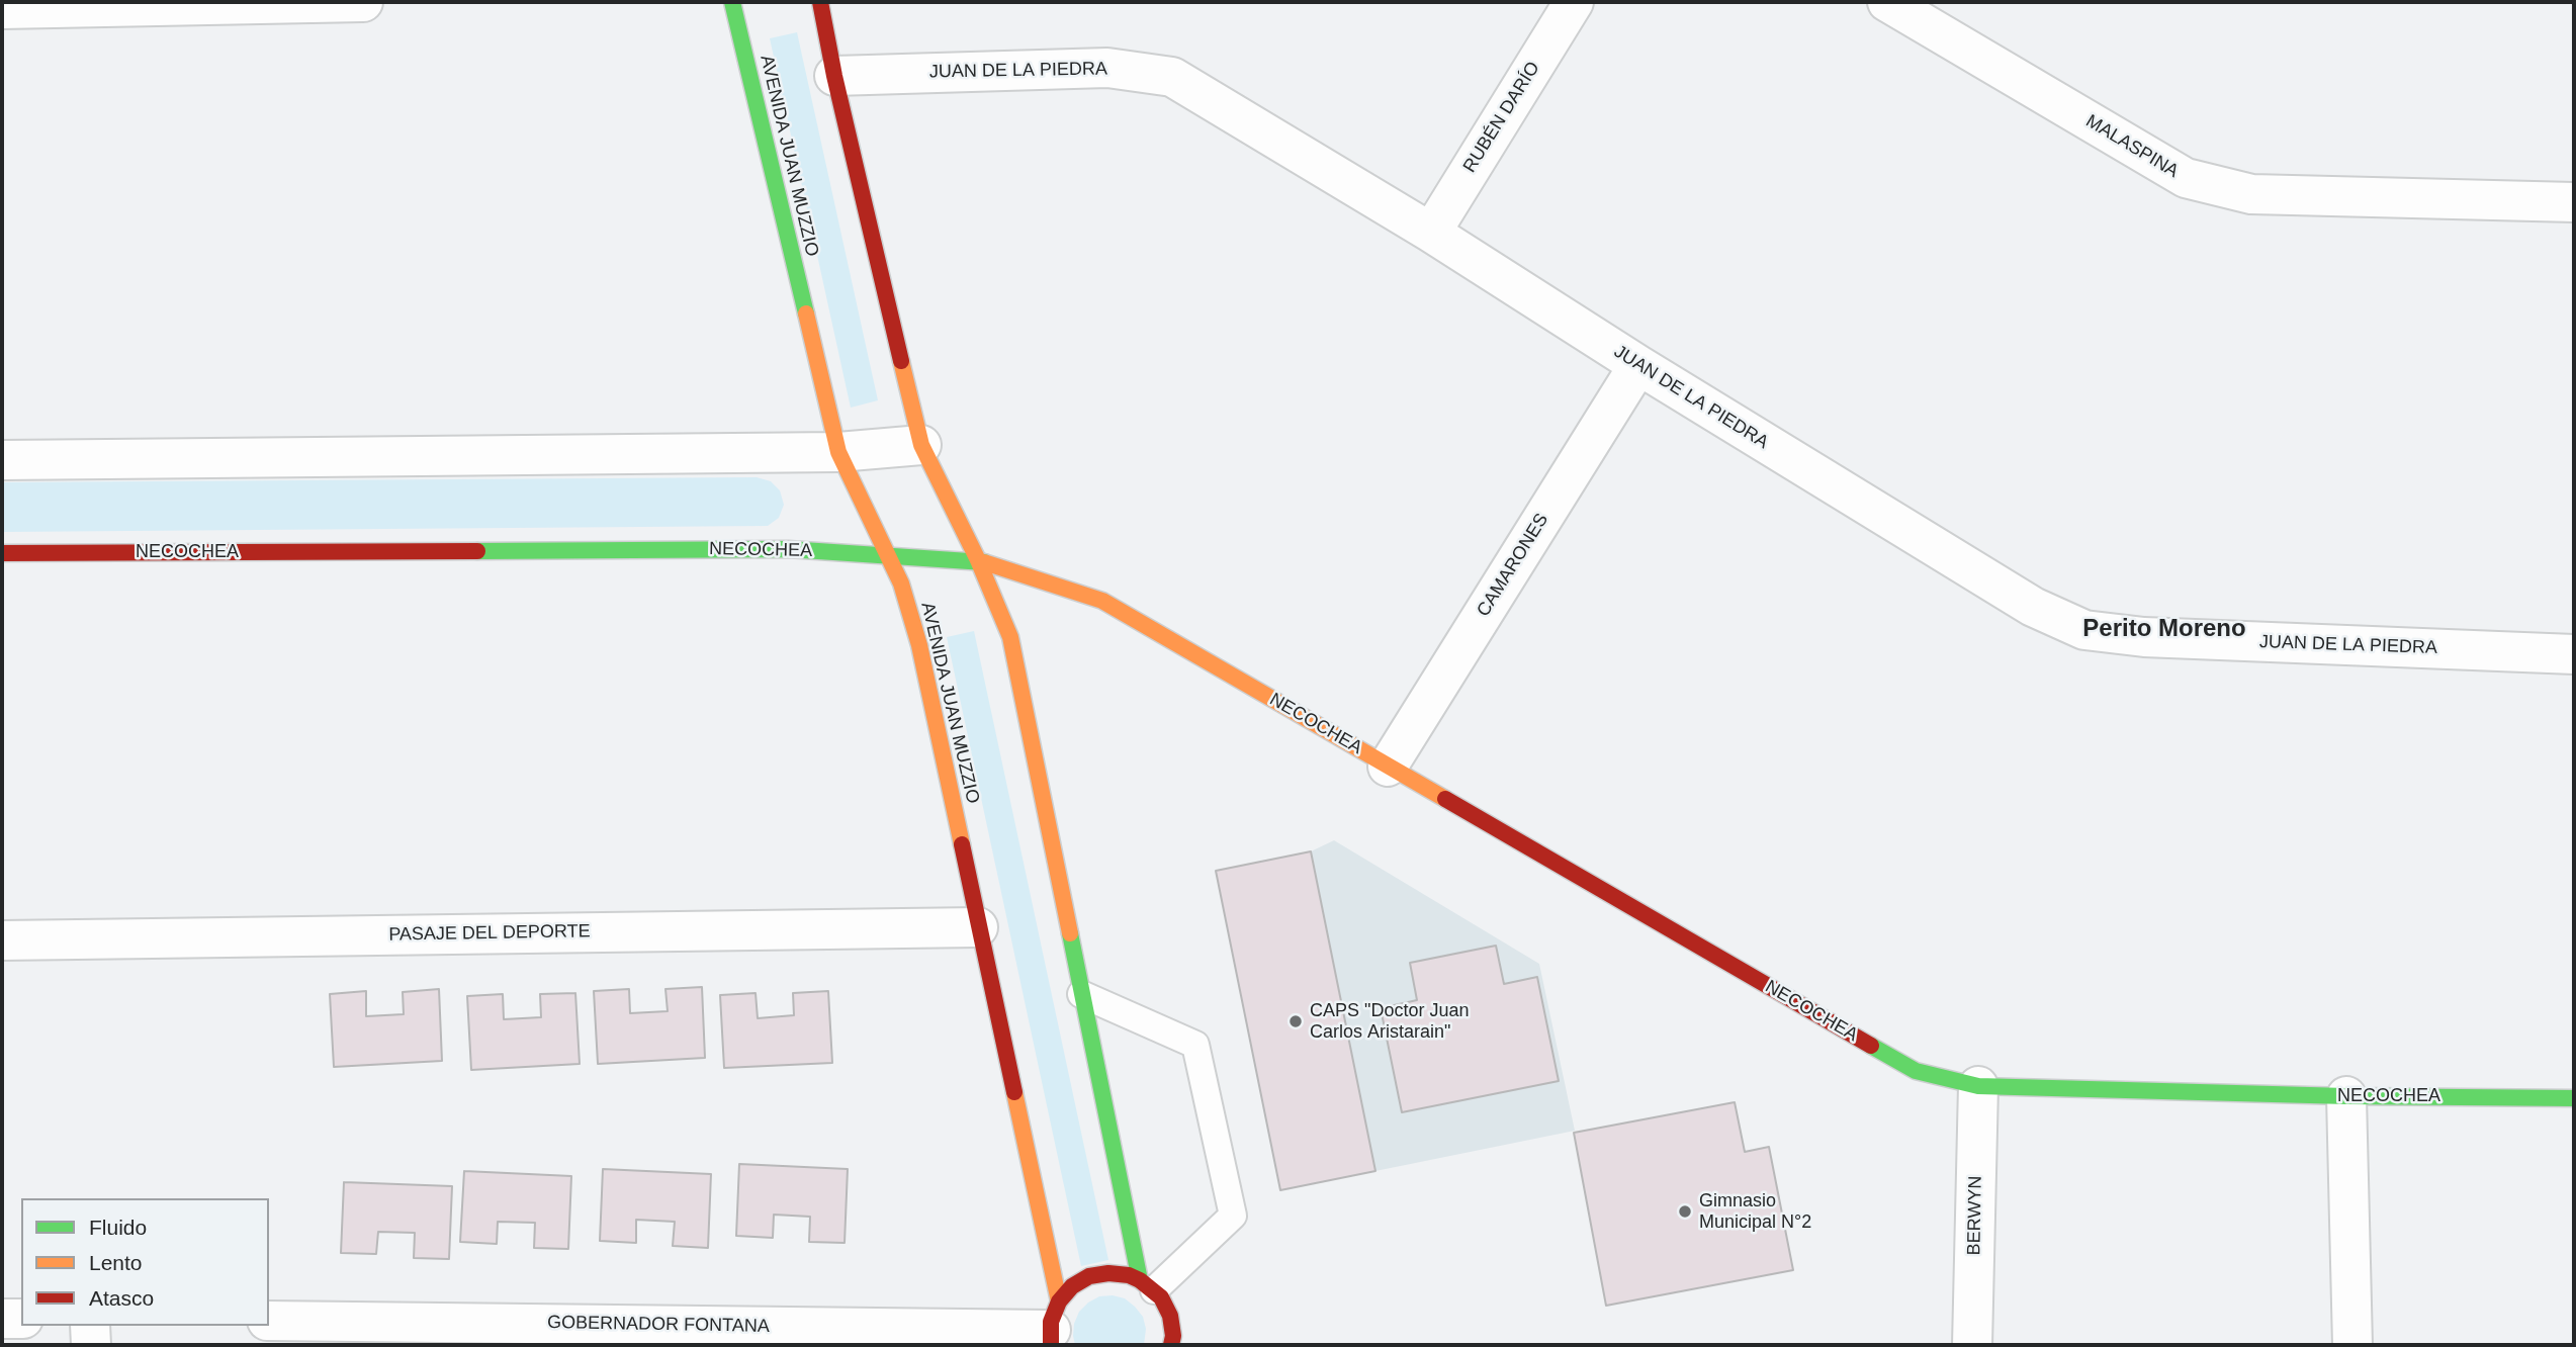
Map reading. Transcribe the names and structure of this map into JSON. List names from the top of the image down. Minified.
{"streets":{"main road":["AVENIDA JUAN MUZZIO","NECOCHEA"],"street":["JUAN DE LA PIEDRA","RUBÉN DARÍO","MALASPINA","CAMARONES","PASAJE DEL DEPORTE","BERWYN","GOBERNADOR FONTANA"]},"crossings":[["JUAN DE LA PIEDRA","RUBÉN DARÍO"],["JUAN DE LA PIEDRA","CAMARONES"],["AVENIDA JUAN MUZZIO","NECOCHEA"],["AVENIDA JUAN MUZZIO","PASAJE DEL DEPORTE"],["AVENIDA JUAN MUZZIO","GOBERNADOR FONTANA"],["NECOCHEA","CAMARONES"],["NECOCHEA","BERWYN"]],"districts":["Perito Moreno"],"places":["CAPS \"Doctor Juan Carlos Aristarain\"","Gimnasio Municipal N°2"],"legend":["Fluido","Lento","Atasco"]}
